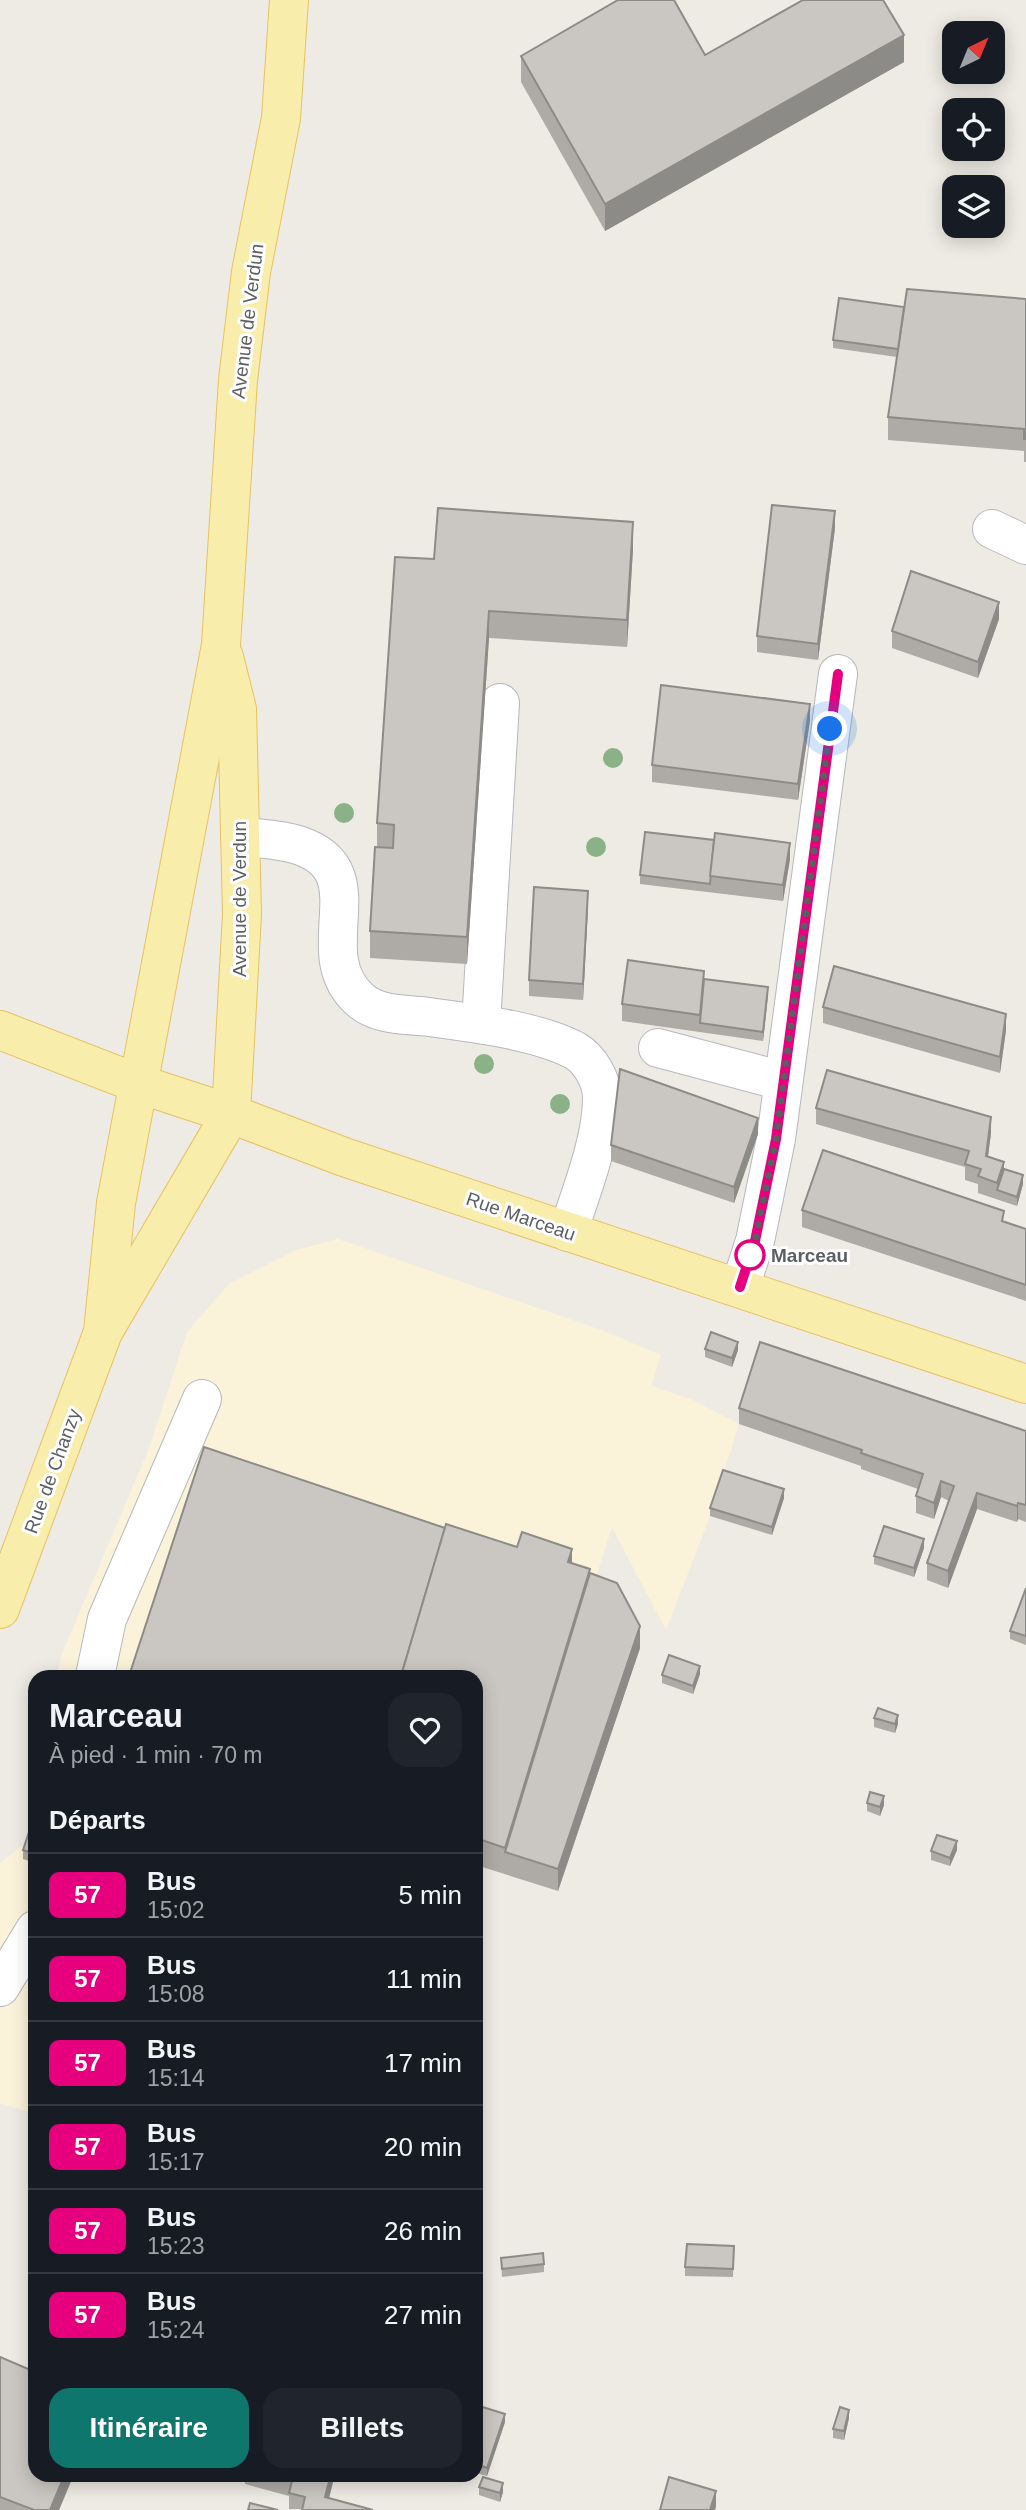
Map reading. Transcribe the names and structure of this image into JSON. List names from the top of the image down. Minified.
{"streets":{"main road":["Avenue de Verdun","Rue Marceau","Rue de Chanzy"]},"crossings":[["Avenue de Verdun","Rue Marceau"],["Avenue de Verdun","Rue de Chanzy"],["Rue Marceau","Rue de Chanzy"]],"places":["Marceau"],"lines":["bus line 57"],"north":"top right","page":{"heading":[["Marceau","À pied · 1 min · 70 m"],"Départs"],"list":[{"mark":"57","name":"Bus","note":"15:02","value":"5 min"},{"mark":"57","name":"Bus","note":"15:08","value":"11 min"},{"mark":"57","name":"Bus","note":"15:14","value":"17 min"},{"mark":"57","name":"Bus","note":"15:17","value":"20 min"},{"mark":"57","name":"Bus","note":"15:23","value":"26 min"},{"mark":"57","name":"Bus","note":"15:24","value":"27 min"}],"buttons":["Itinéraire","Billets"]}}
